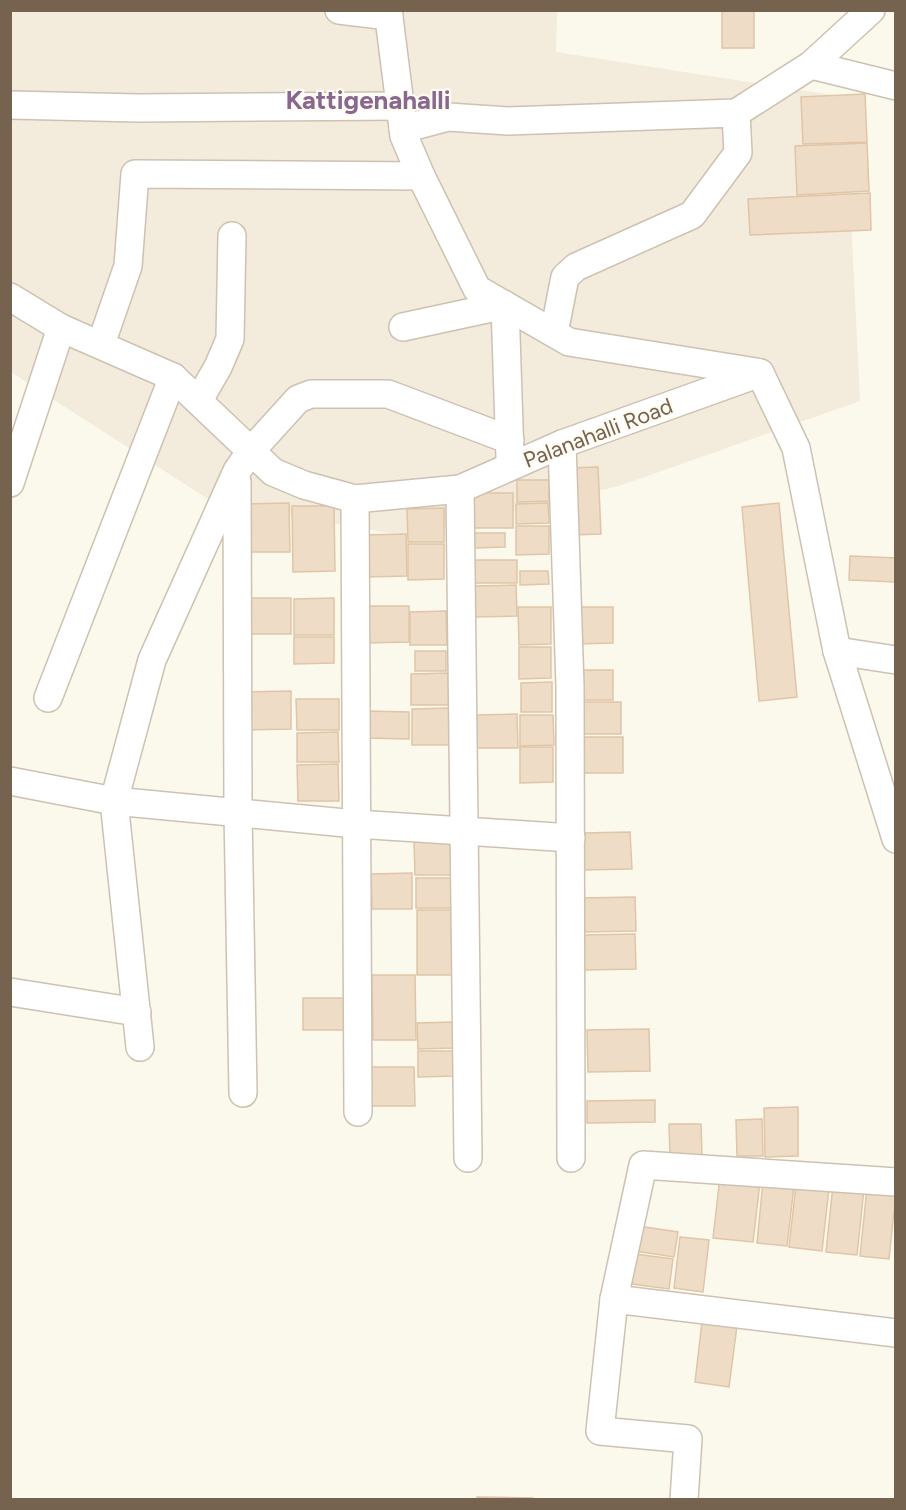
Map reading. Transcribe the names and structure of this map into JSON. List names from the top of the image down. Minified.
{"streets":{"street":["Palanahalli Road"]},"districts":["Kattigenahalli"]}
